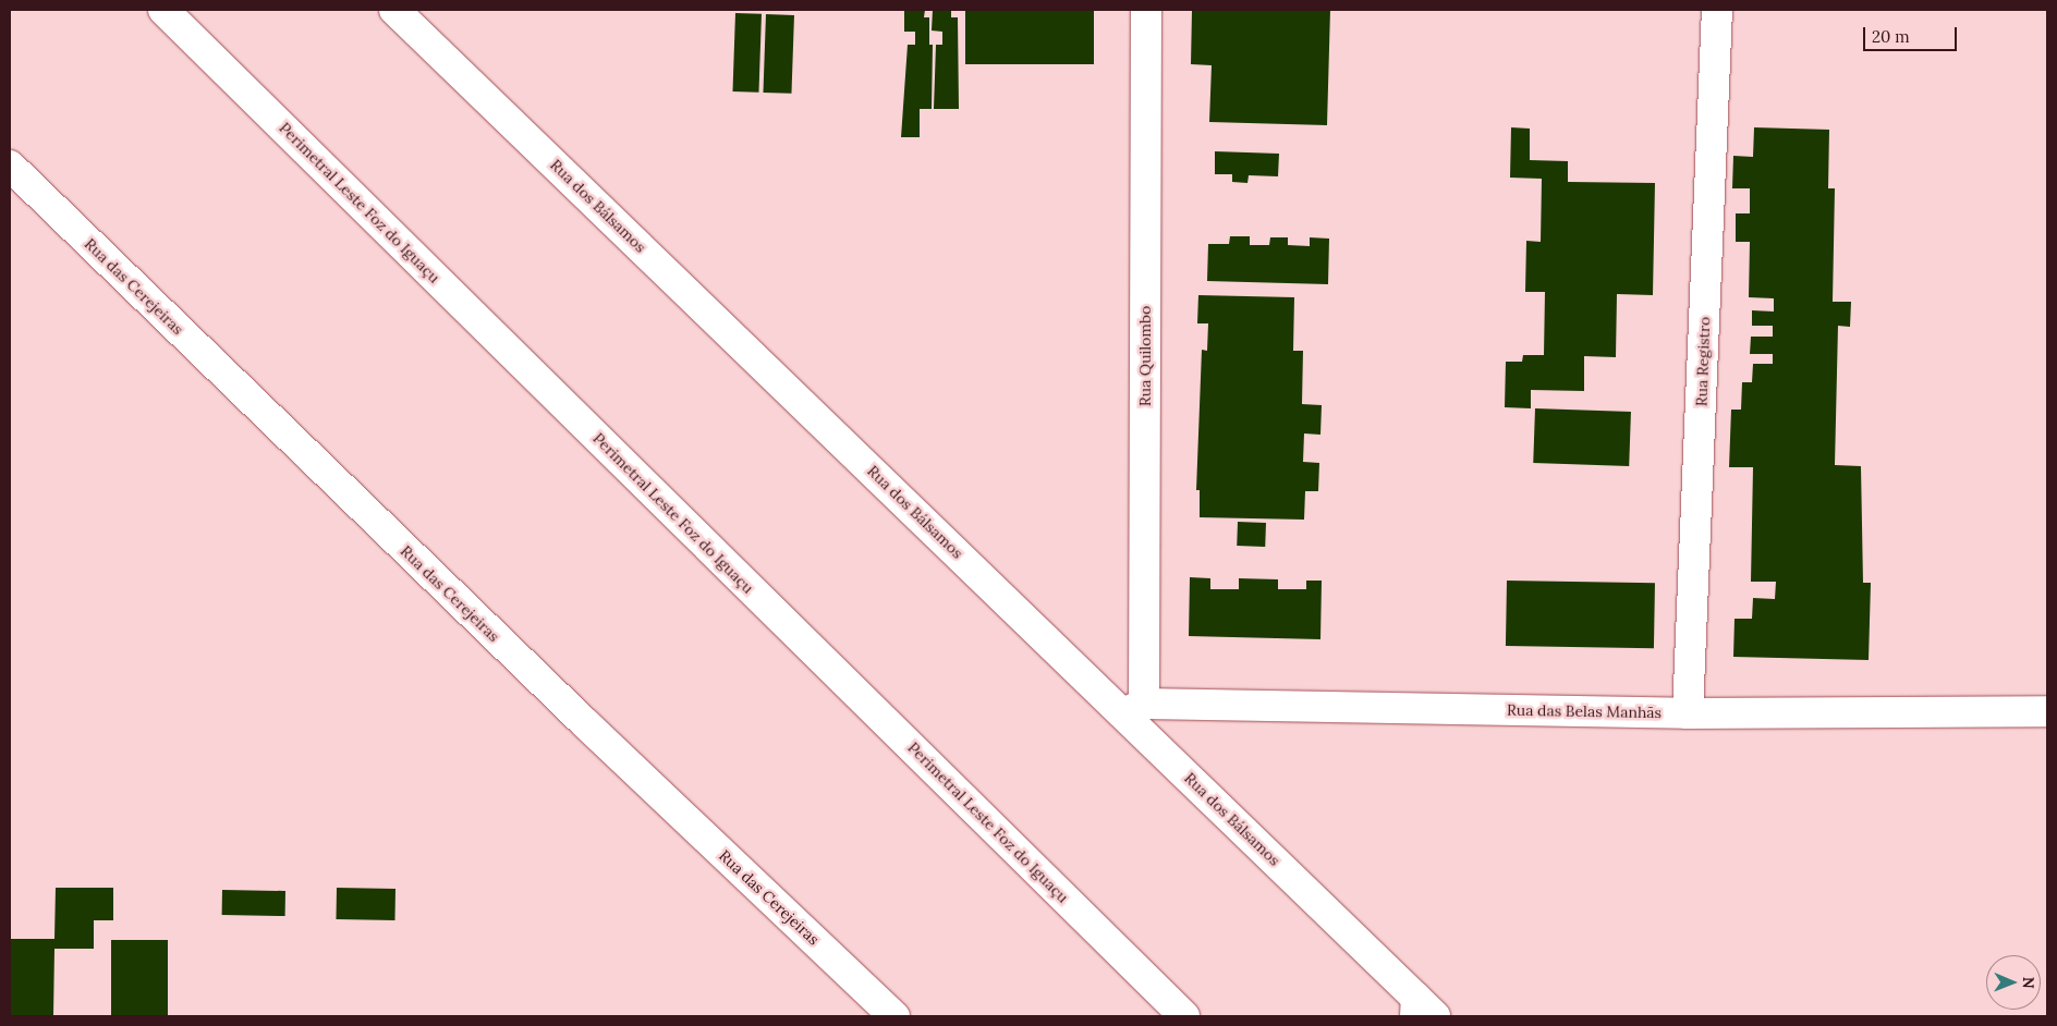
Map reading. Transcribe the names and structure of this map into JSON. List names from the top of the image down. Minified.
{"streets":{"main road":["Perimetral Leste Foz do Iguaçu","Rua dos Bálsamos","Rua das Cerejeiras","Rua Quilombo","Rua Registro","Rua das Belas Manhãs"]},"crossings":[["Rua dos Bálsamos","Rua Quilombo"],["Rua dos Bálsamos","Rua das Belas Manhãs"],["Rua Quilombo","Rua das Belas Manhãs"],["Rua Registro","Rua das Belas Manhãs"]],"scale_bar":"20 m","north":"right"}
